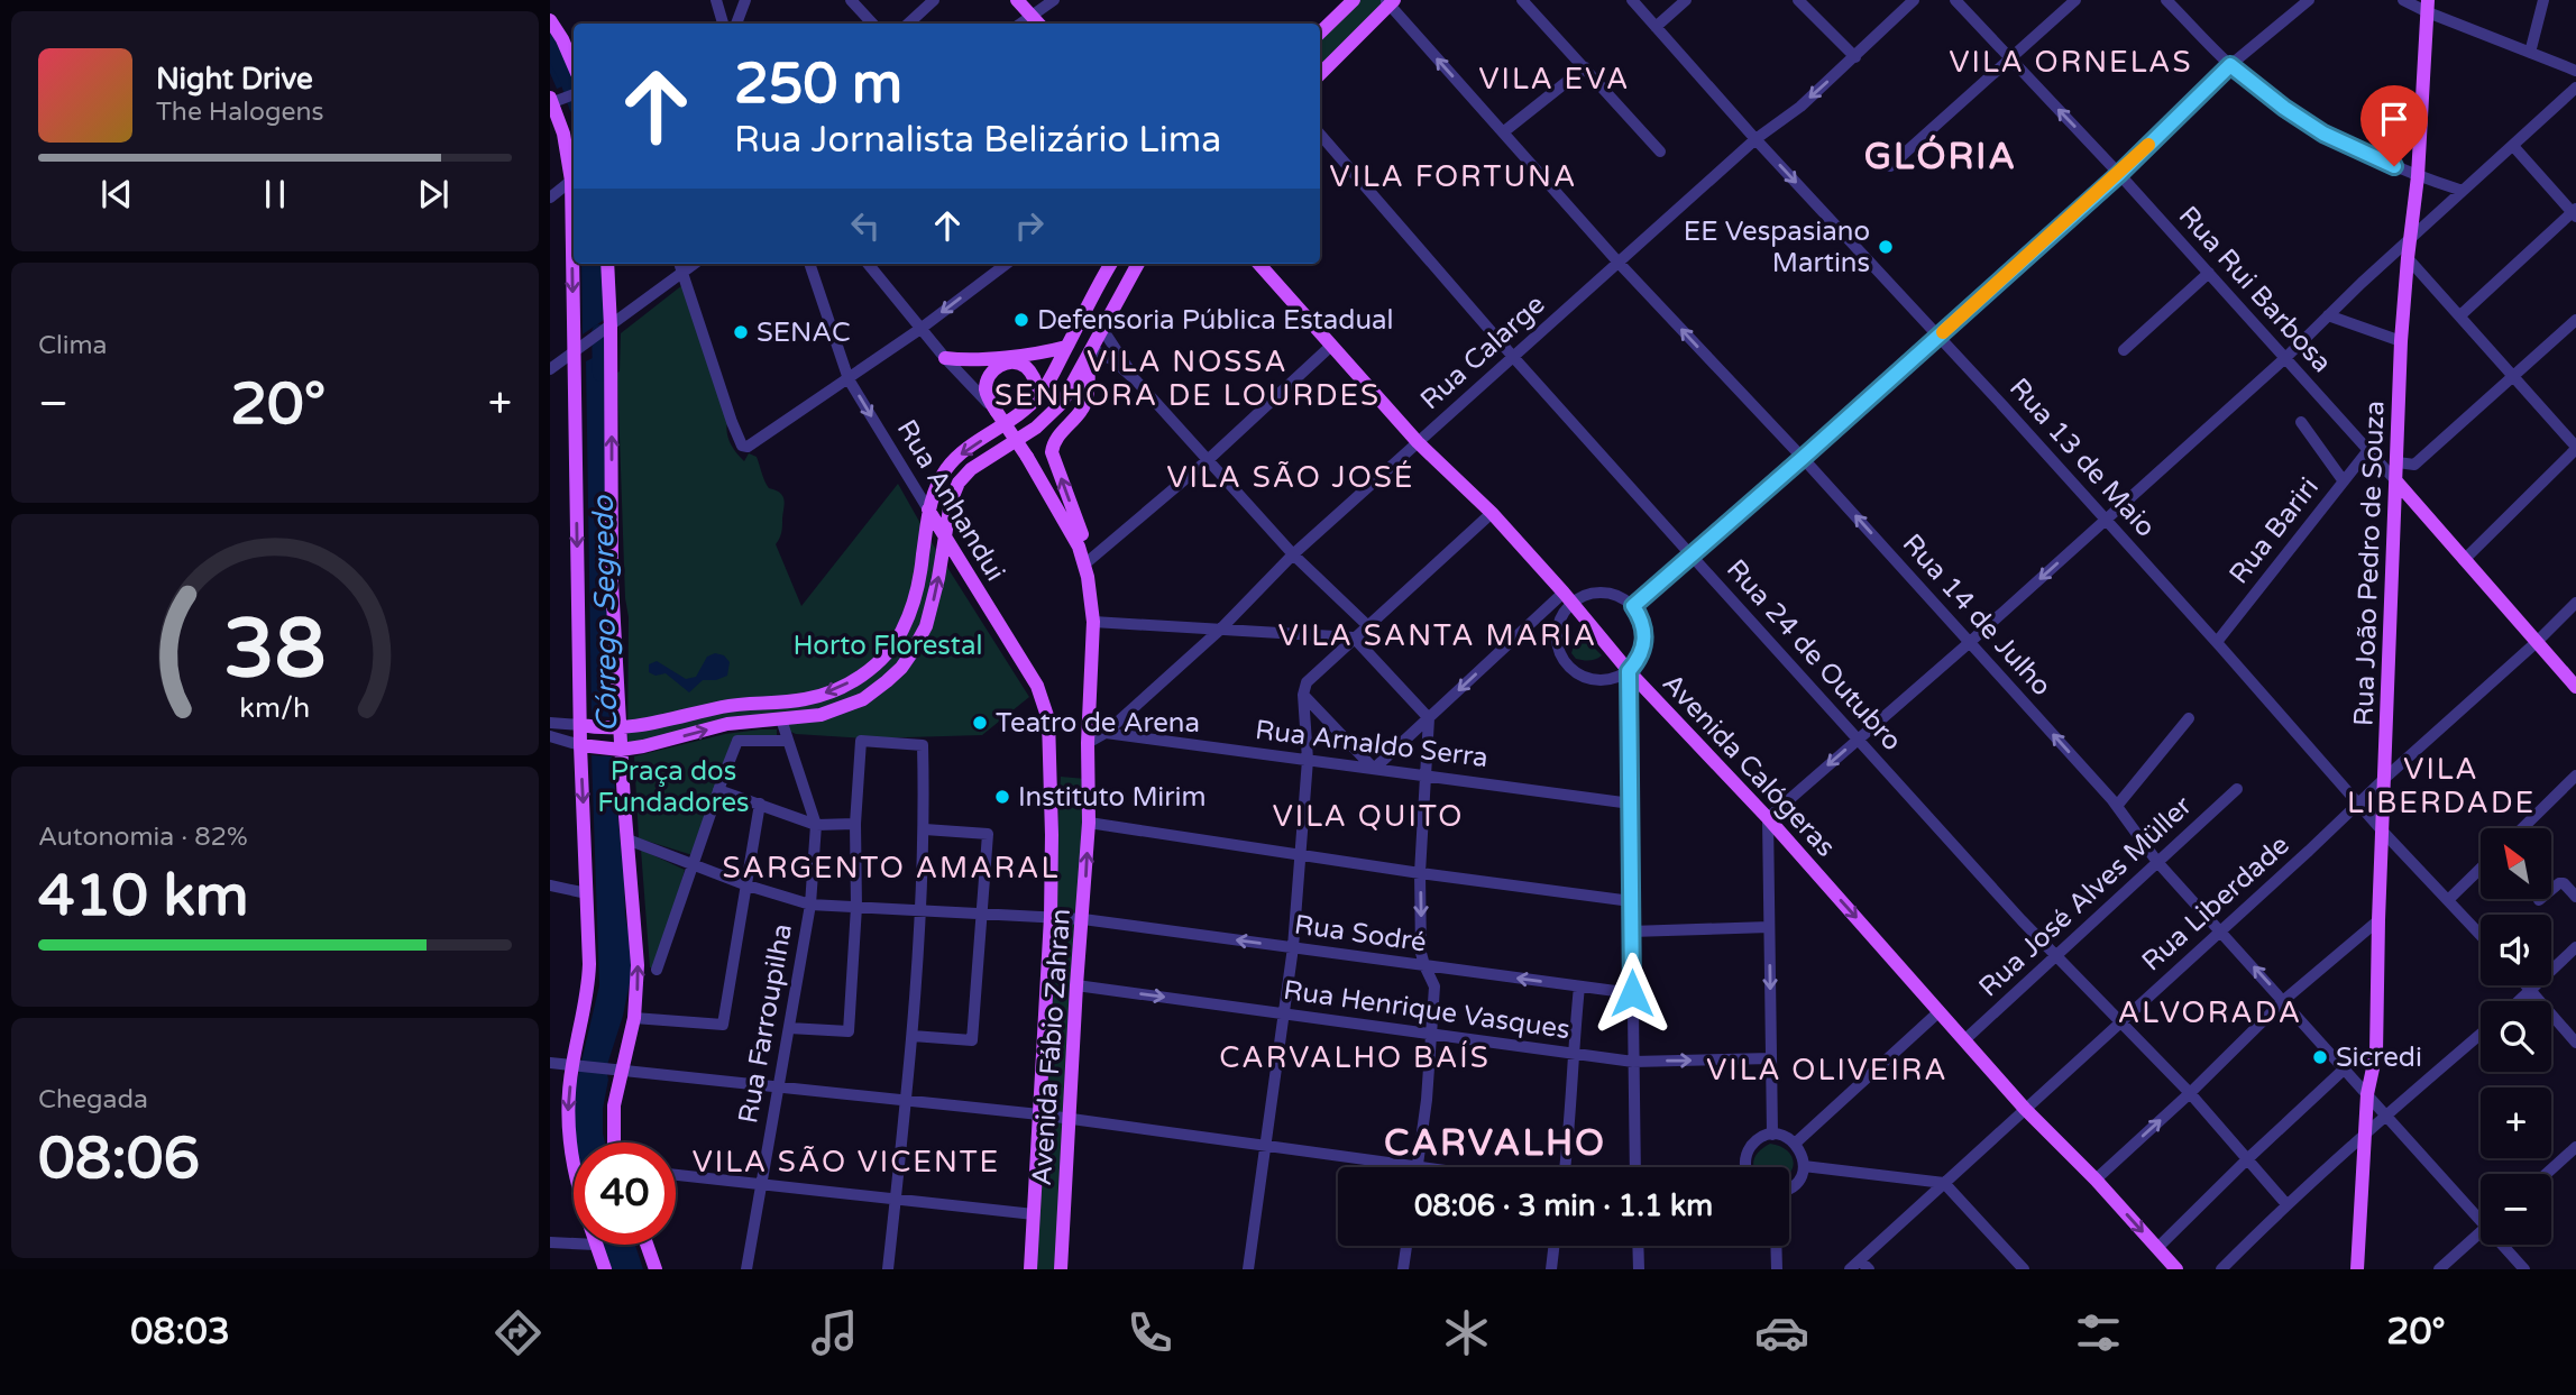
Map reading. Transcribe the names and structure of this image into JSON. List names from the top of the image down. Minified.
{"streets":{"main road":["Rua Rui Barbosa","Rua Anhandui","Rua João Pedro de Souza","Avenida Calógeras","Avenida Fábio Zahran"],"street":["Rua Calarge","Rua 13 de Maio","Rua Bariri","Rua 14 de Julho","Rua 24 de Outubro","Rua Arnaldo Serra","Rua José Alves Müller","Rua Liberdade","Rua Sodré","Rua Henrique Vasques","Rua Farroupilha"]},"crossings":[["Rua Rui Barbosa","Rua Bariri"],["Rua Rui Barbosa","Rua João Pedro de Souza"],["Rua Rui Barbosa","Rua Liberdade"],["Rua Calarge","Rua 13 de Maio"],["Rua Calarge","Rua 14 de Julho"],["Rua Calarge","Rua 24 de Outubro"],["Rua Calarge","Rua Arnaldo Serra"],["Rua Calarge","Avenida Calógeras"],["Rua Calarge","Avenida Fábio Zahran"],["Rua 13 de Maio","Rua Bariri"],["Rua 13 de Maio","Rua João Pedro de Souza"],["Rua 13 de Maio","Rua Liberdade"],["Rua Anhandui","Avenida Fábio Zahran"],["Rua João Pedro de Souza","Rua 14 de Julho"],["Rua João Pedro de Souza","Rua Liberdade"],["Rua 14 de Julho","Rua José Alves Müller"],["Rua 14 de Julho","Rua Liberdade"],["Rua 24 de Outubro","Rua José Alves Müller"],["Rua 24 de Outubro","Rua Liberdade"],["Avenida Calógeras","Rua José Alves Müller"],["Avenida Calógeras","Rua Liberdade"],["Rua Sodré","Rua Farroupilha"],["Rua Sodré","Avenida Fábio Zahran"],["Rua Henrique Vasques","Avenida Fábio Zahran"]],"one_way":["Rua 14 de Julho","Rua Henrique Vasques"],"districts":["VILA ORNELAS","VILA EVA","GLÓRIA","VILA FORTUNA","VILA NOSSA SENHORA DE LOURDES","VILA SÃO JOSÉ","VILA SANTA MARIA","VILA LIBERDADE","VILA QUITO","SARGENTO AMARAL","ALVORADA","CARVALHO BAÍS","VILA OLIVEIRA","CARVALHO","VILA SÃO VICENTE"],"water":["Córrego Segredo"],"parks":["Horto Florestal","Praça dos Fundadores"],"places":["EE Vespasiano Martins","Defensoria Pública Estadual","SENAC","Teatro de Arena","Instituto Mirim","Sicredi"],"north":"top left","page":{"turn":["250 m","Rua Jornalista Belizário Lima"],"song":["Night Drive","The Halogens"],"tile":["Clima",["Autonomia · 82%","410 km"],["Chegada","08:06"]],"heat":["−","20°","+"],"map_buttons":["+","−"],"limit":"40","trip":"08:06 · 3 min · 1.1 km","tabs":["08:03","20°"],"gauge":["38","km/h"]}}
